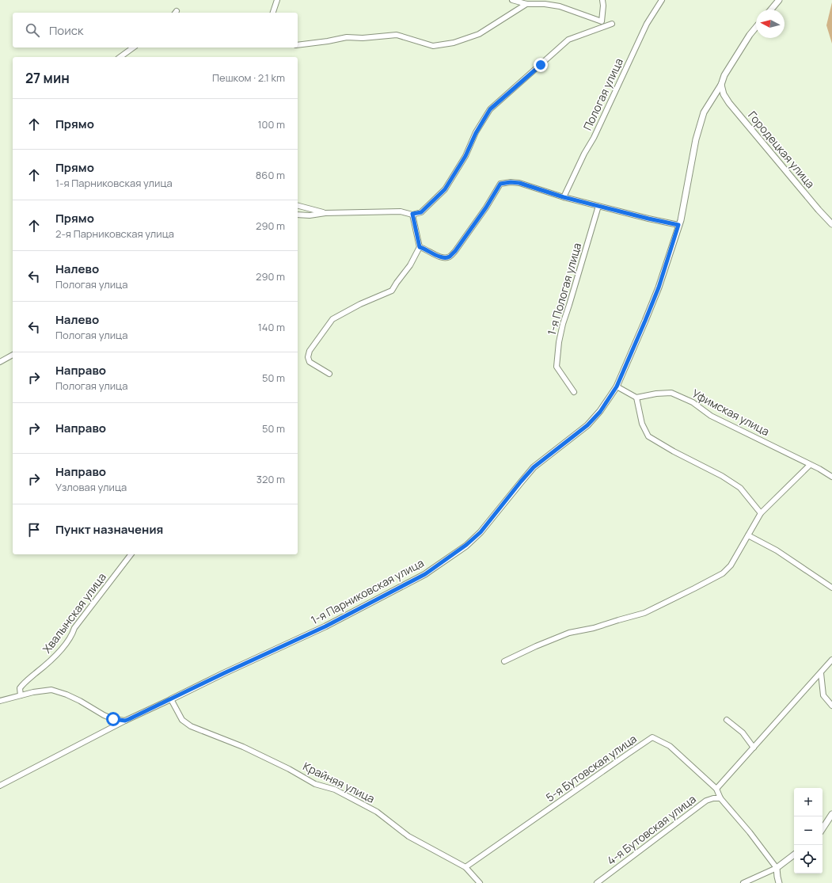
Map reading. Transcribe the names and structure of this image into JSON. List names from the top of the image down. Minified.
{"streets":{"street":["Пологая улица","Городецкая улица","1-я Пологая улица","Уфимская улица","1-я Парниковская улица","Хвалынская улица","5-я Бутовская улица","Крайняя улица","4-я Бутовская улица"]},"crossings":[["Городецкая улица","1-я Парниковская улица"],["1-я Парниковская улица","Крайняя улица"],["5-я Бутовская улица","Крайняя улица"],["5-я Бутовская улица","4-я Бутовская улица"]],"north":"left","page":{"search":"Поиск","heading":["27 мин","Пешком · 2.1 km"],"list":[["Прямо","100 m"],["Прямо","1-я Парниковская улица","860 m"],["Прямо","2-я Парниковская улица","290 m"],["Налево","Пологая улица","290 m"],["Налево","Пологая улица","140 m"],["Направо","Пологая улица","50 m"],["Направо","50 m"],["Направо","Узловая улица","320 m"],"Пункт назначения"],"map_buttons":["+","−"]}}
